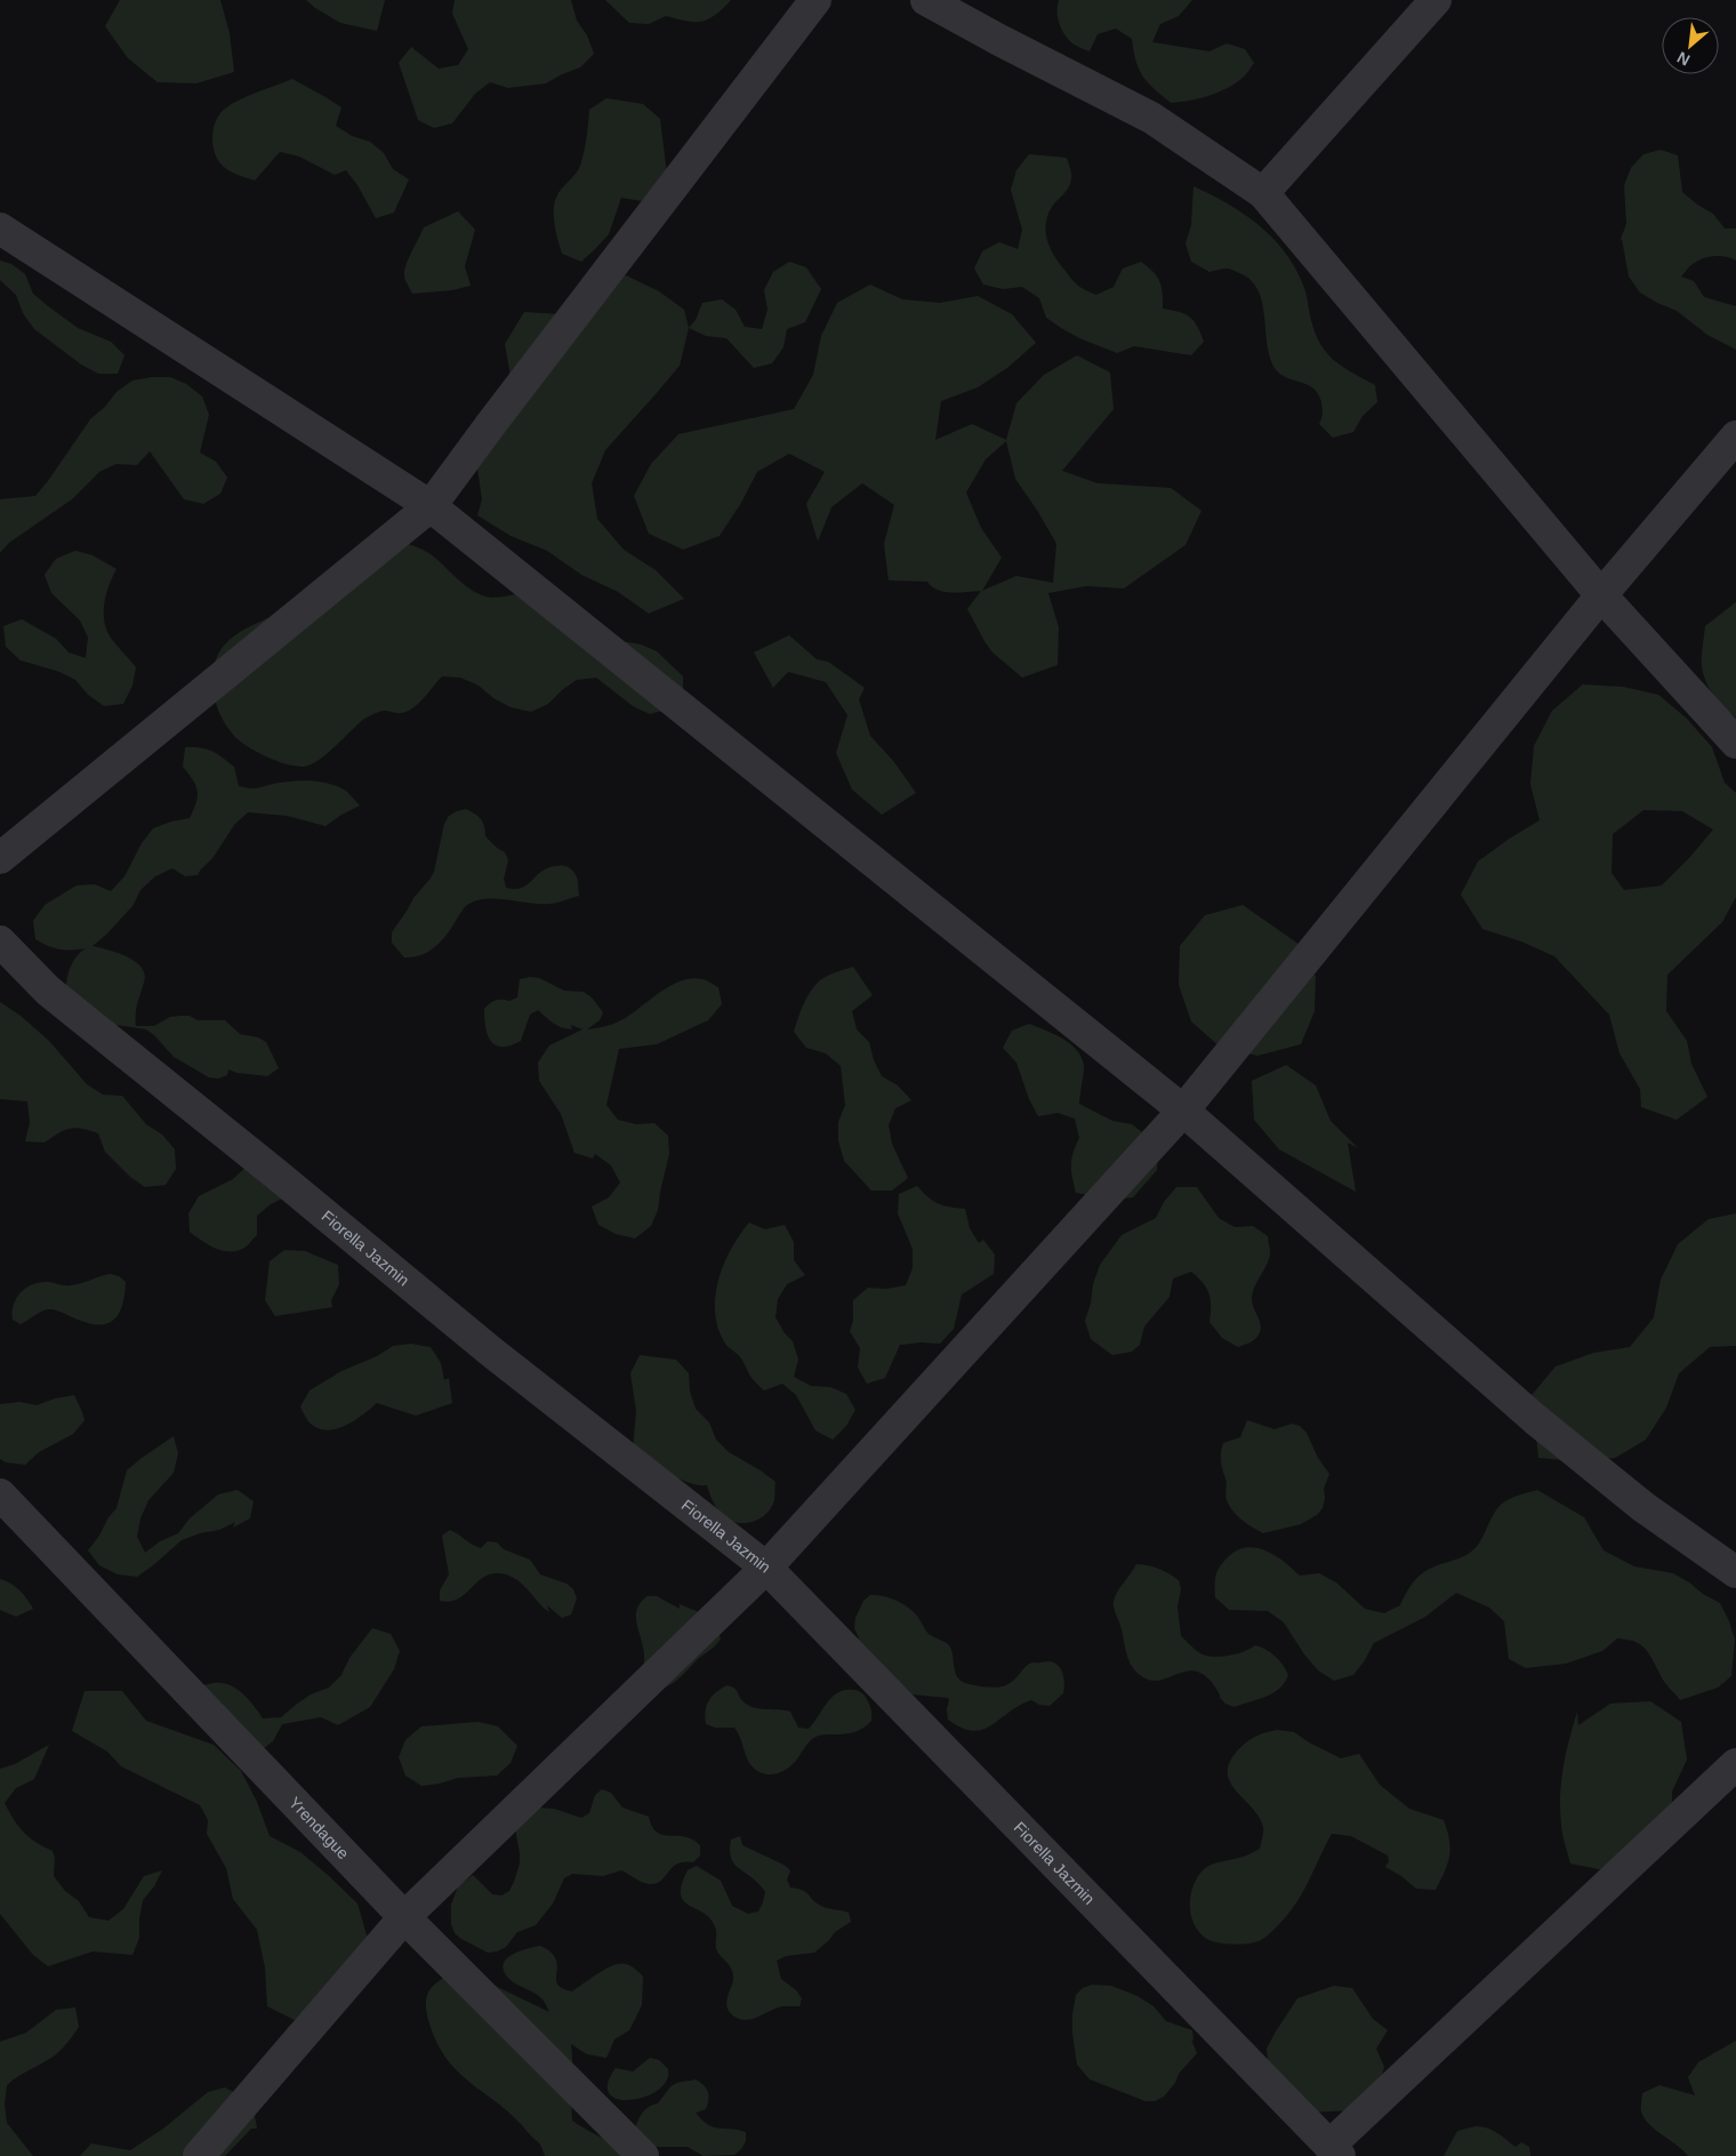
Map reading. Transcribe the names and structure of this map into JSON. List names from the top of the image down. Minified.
{"streets":{"street":["Fiorella Jazmin","Yrendague"]},"north":"bottom left"}
